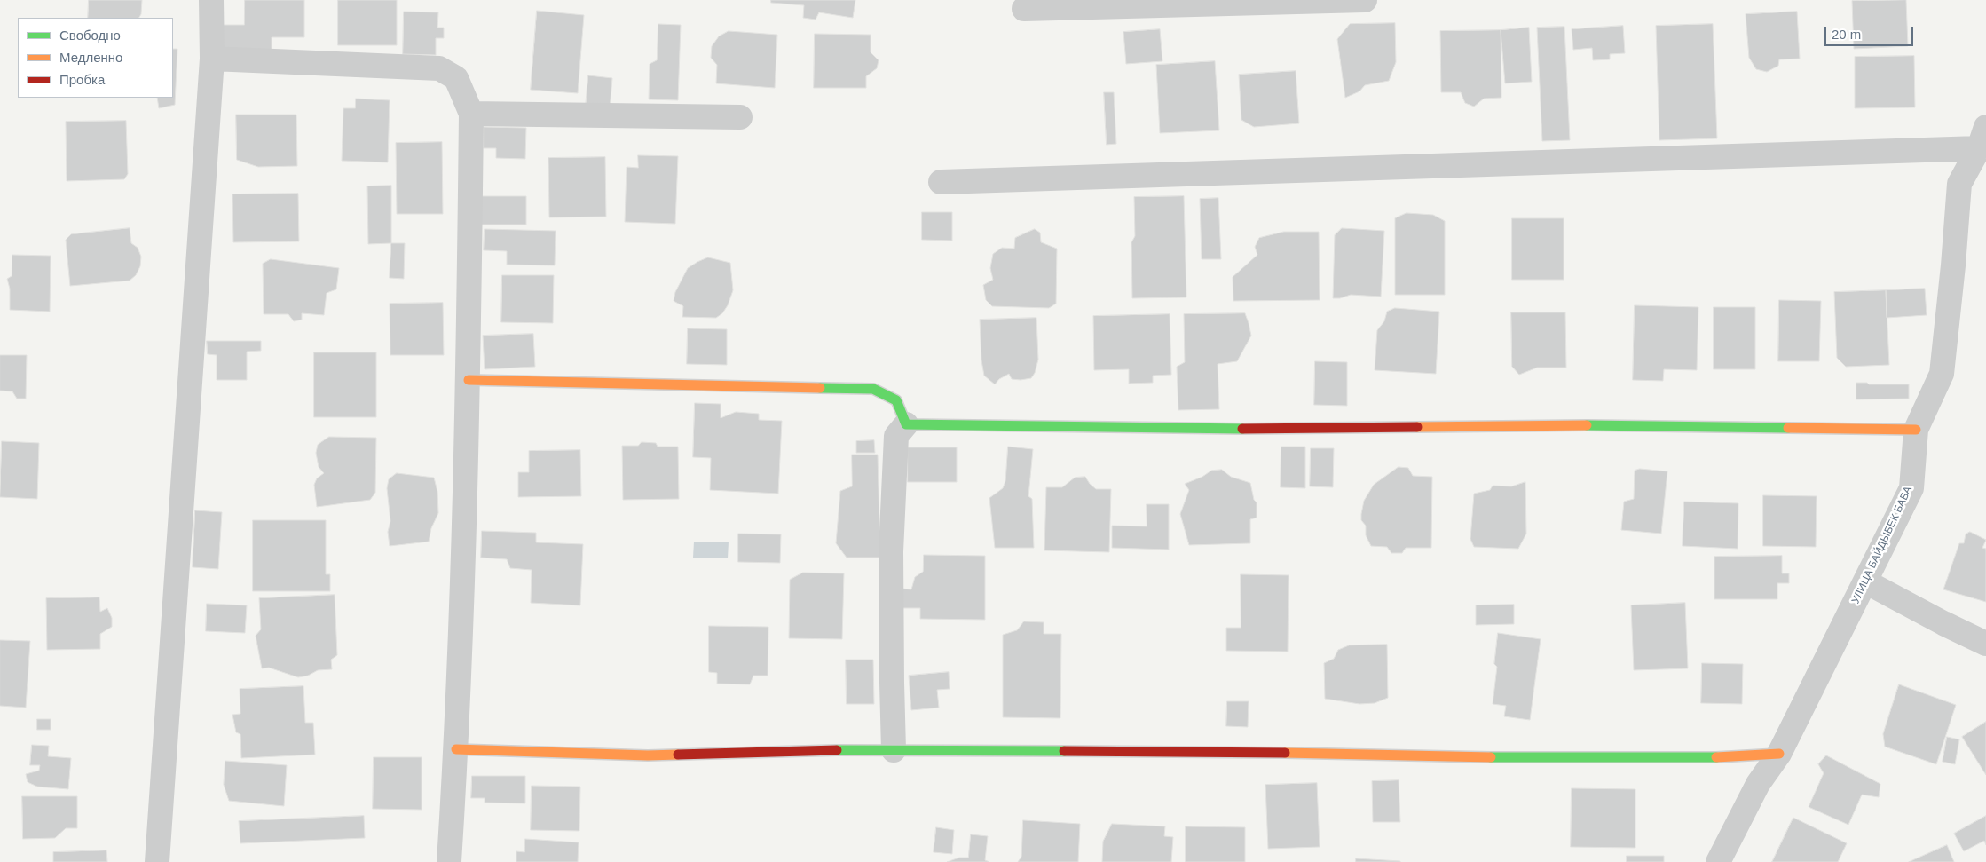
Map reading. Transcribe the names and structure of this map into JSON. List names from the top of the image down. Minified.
{"streets":{"street":["УЛИЦА БАЙДЫБЕК БАБА"]},"legend":["Свободно","Медленно","Пробка"],"scale_bar":"20 m"}
